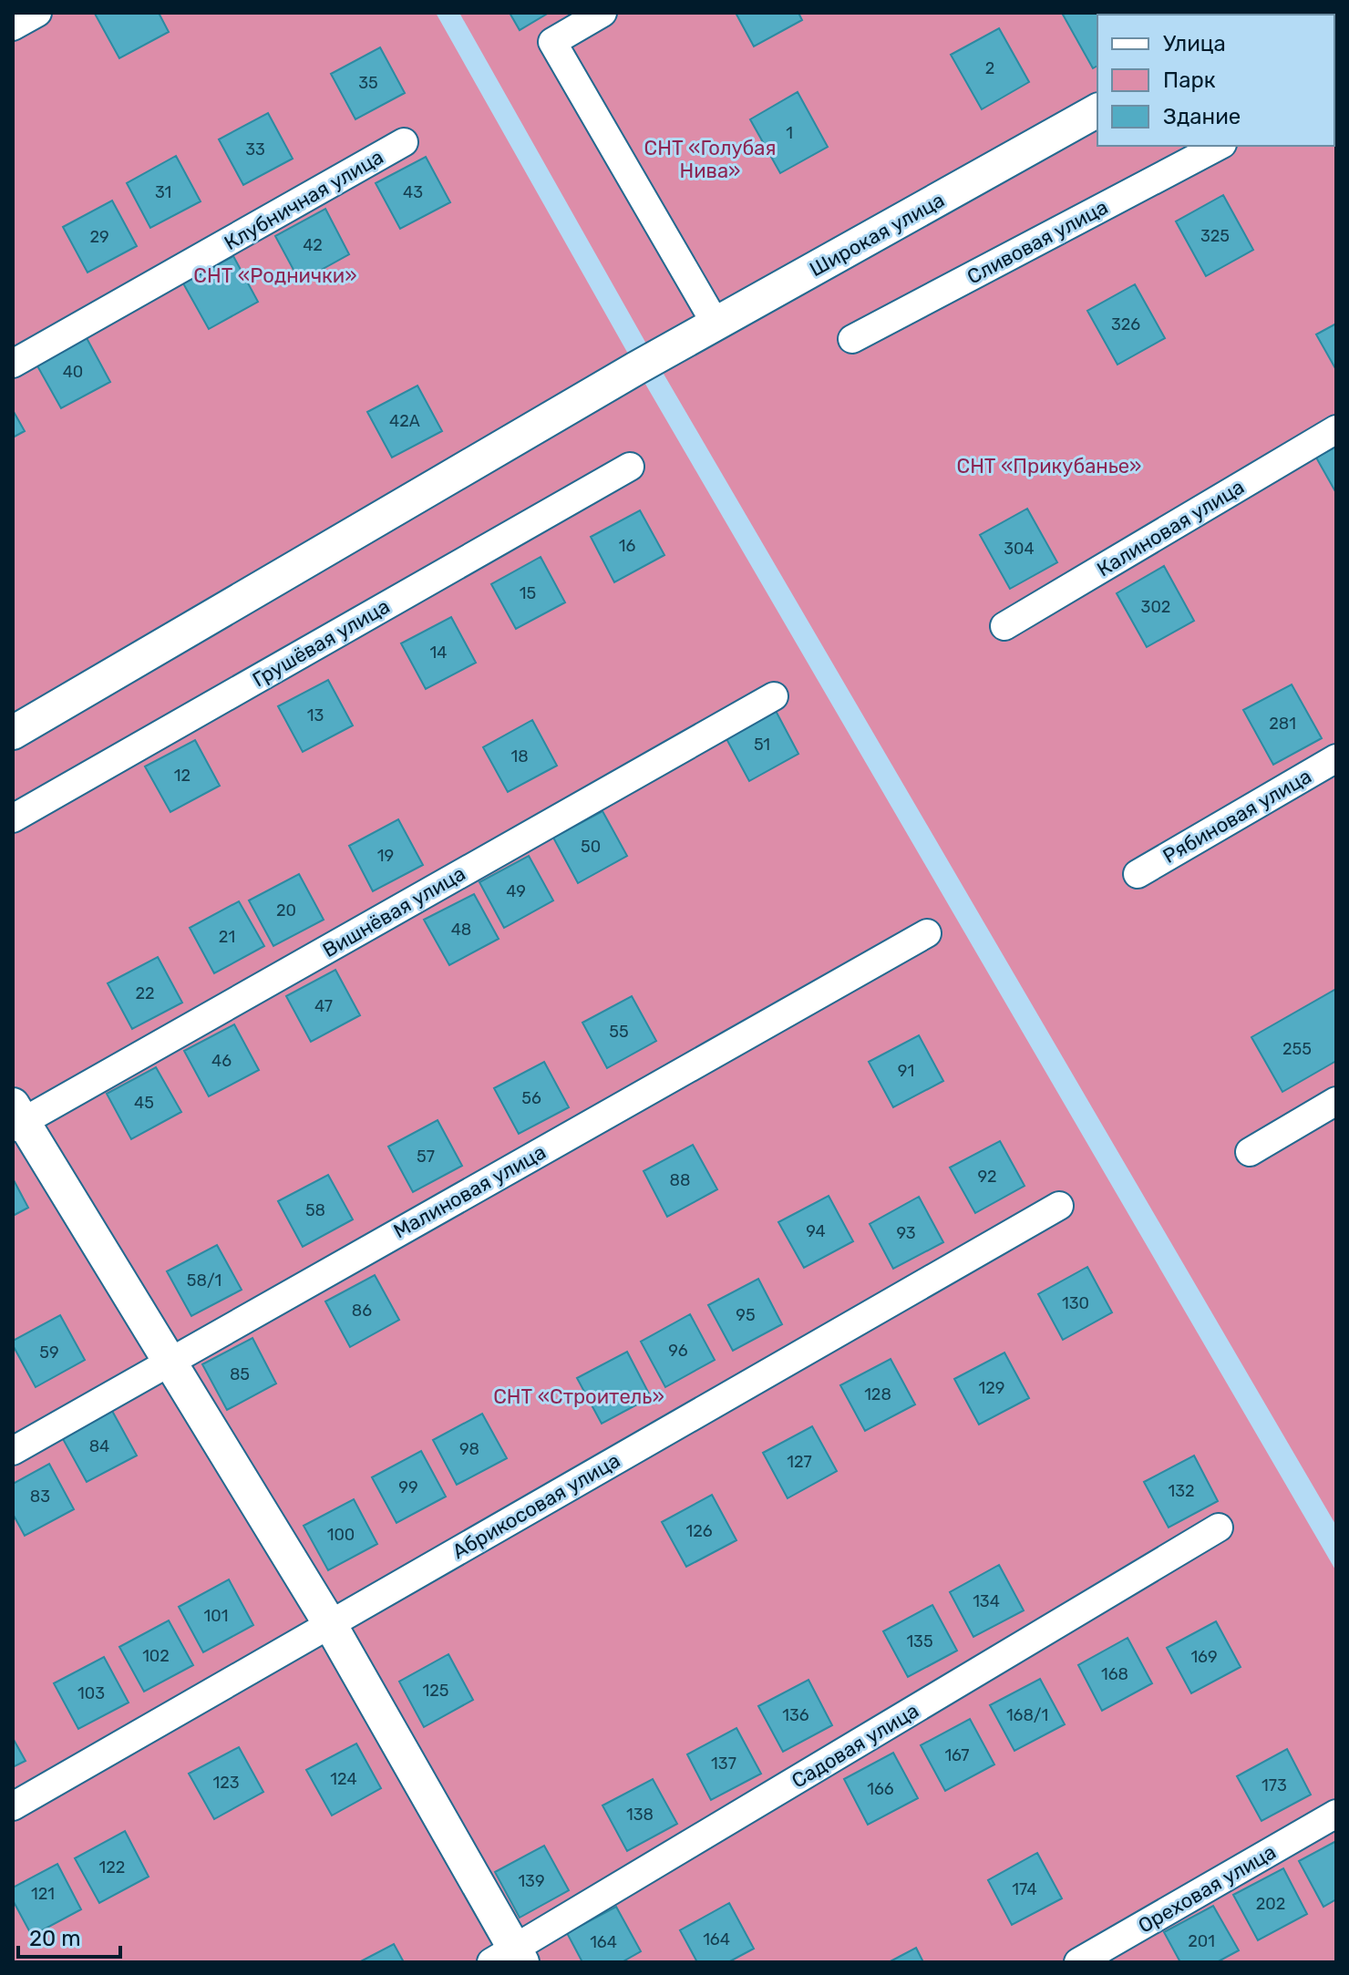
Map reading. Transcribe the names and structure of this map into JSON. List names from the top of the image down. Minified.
{"streets":{"street":["Клубничная улица","Широкая улица","Сливовая улица","Калиновая улица","Грушёвая улица","Рябиновая улица","Вишнёвая улица","Малиновая улица","Абрикосовая улица","Садовая улица","Ореховая улица"]},"parks":["СНТ «Голубая Нива»","СНТ «Роднички»","СНТ «Прикубанье»","СНТ «Строитель»"],"house_numbers":["2","35","1","33","31","43","325","29","42","326","40","42А","16","304","15","302","14","13","281","51","18","12","50","19","49","20","48","21","22","47","55","255","46","91","56","45","57","92","88","58","94","93","58/1","130","86","95","96","59","85","129","128","84","98","127","99","132","83","126","100","134","101","135","102","169","168","125","103","136","168/1","167","137","124","123","173","166","138","122","139","174","121","202","164","201","164"],"legend":["Улица","Парк","Здание"],"scale_bar":"20 m"}
